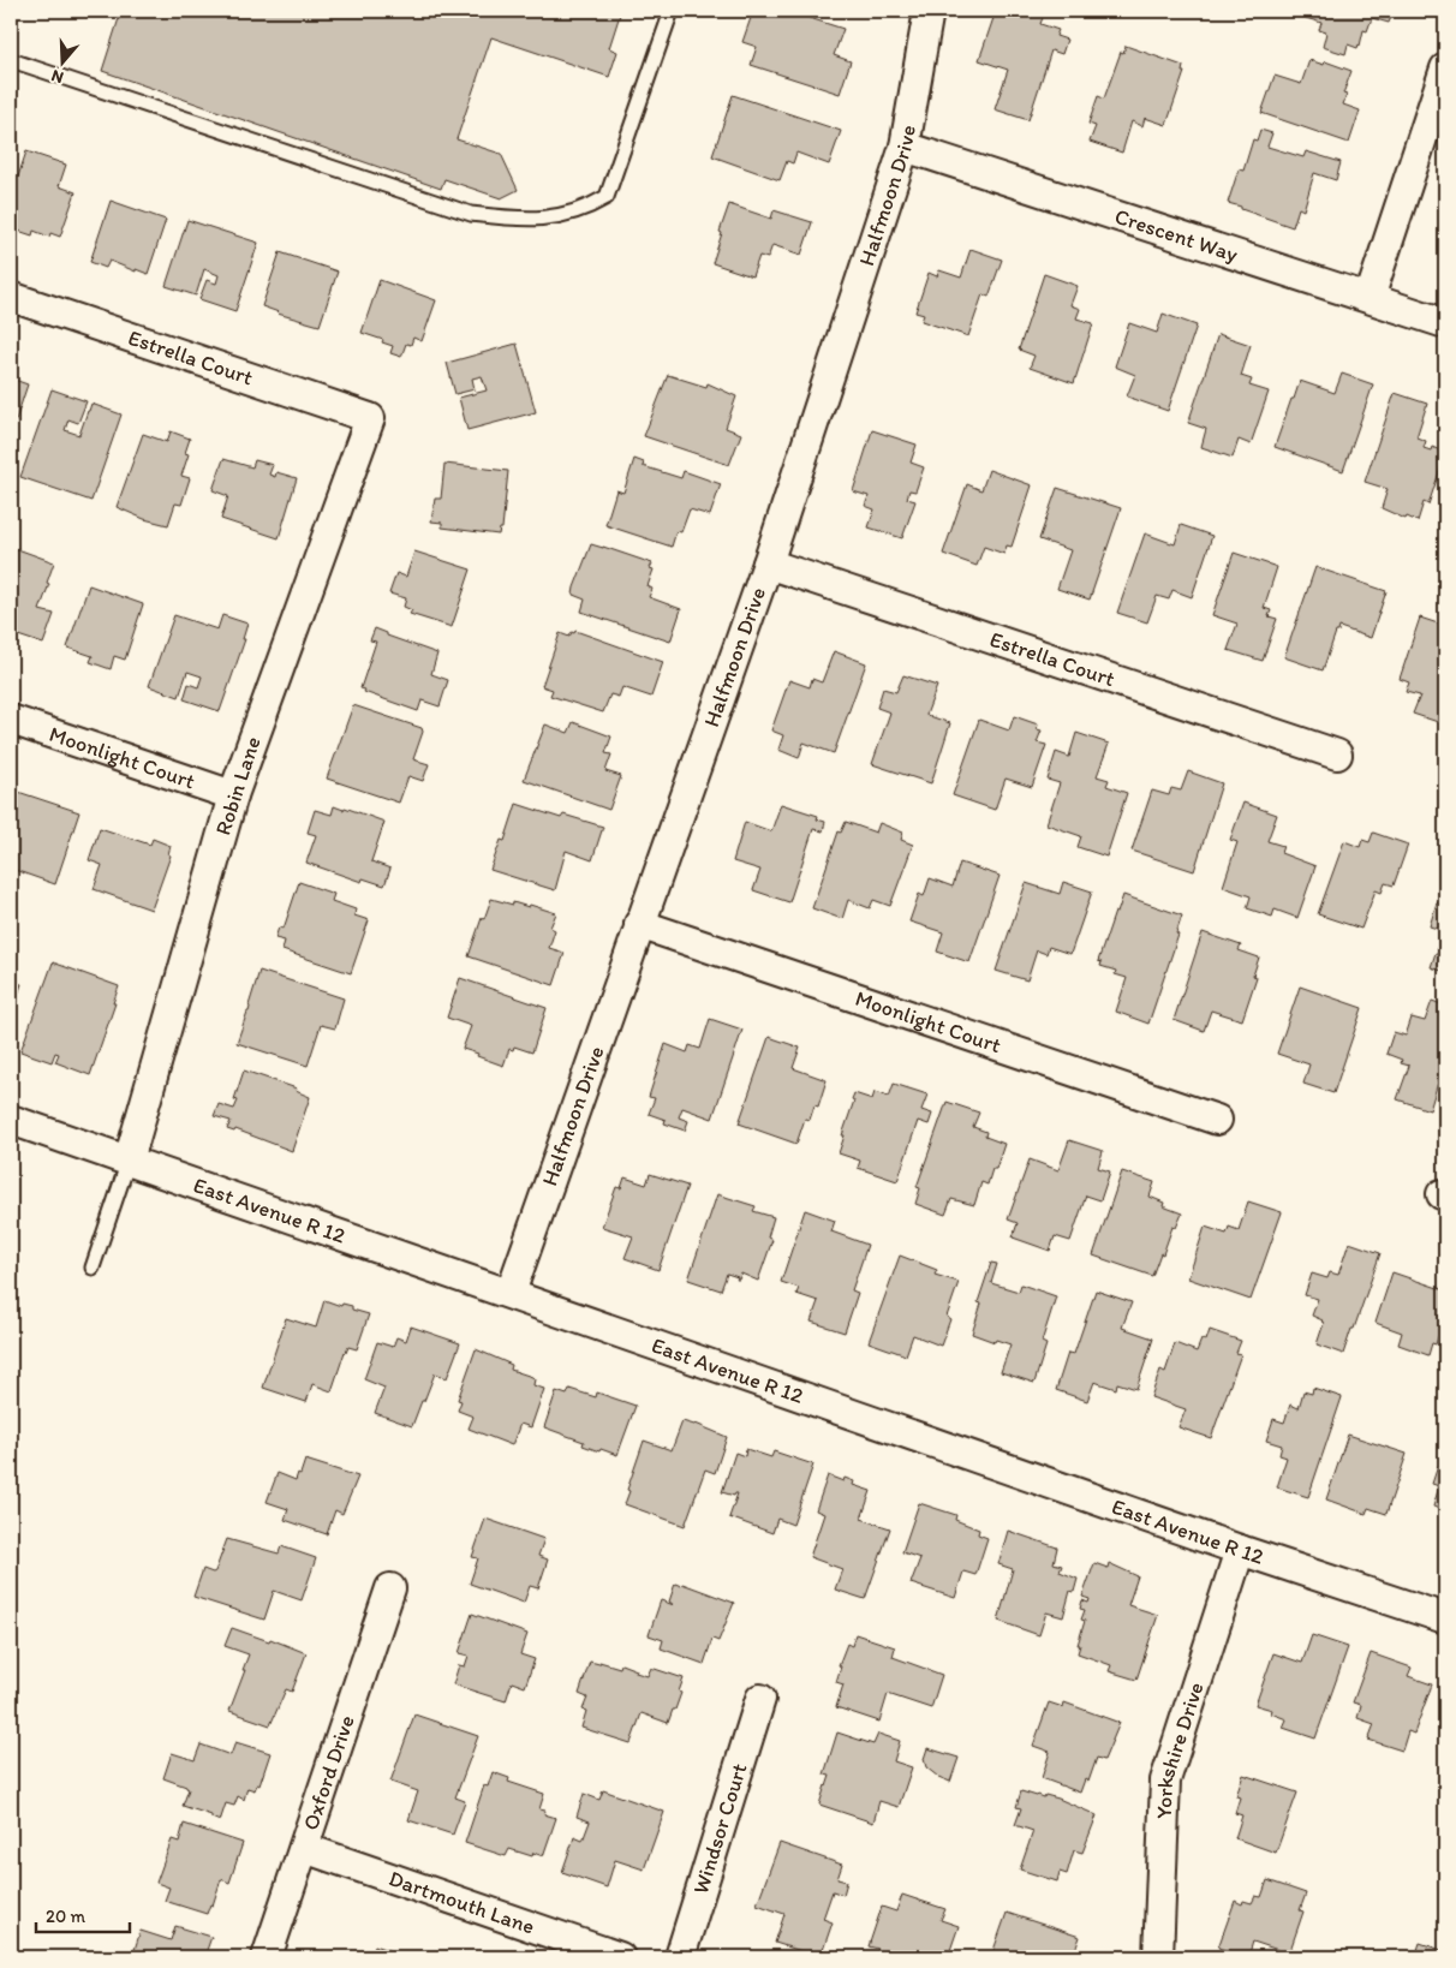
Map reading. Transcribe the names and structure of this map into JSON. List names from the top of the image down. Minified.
{"streets":{"street":["Halfmoon Drive","Crescent Way","Estrella Court","Moonlight Court","Robin Lane","East Avenue R 12","Yorkshire Drive","Oxford Drive","Windsor Court","Dartmouth Lane"]},"crossings":[["Halfmoon Drive","Crescent Way"],["Halfmoon Drive","Estrella Court"],["Halfmoon Drive","Moonlight Court"],["Halfmoon Drive","East Avenue R 12"],["Estrella Court","Robin Lane"],["Moonlight Court","Robin Lane"],["Robin Lane","East Avenue R 12"],["East Avenue R 12","Yorkshire Drive"],["Oxford Drive","Dartmouth Lane"]],"scale_bar":"20 m","north":"bottom"}
